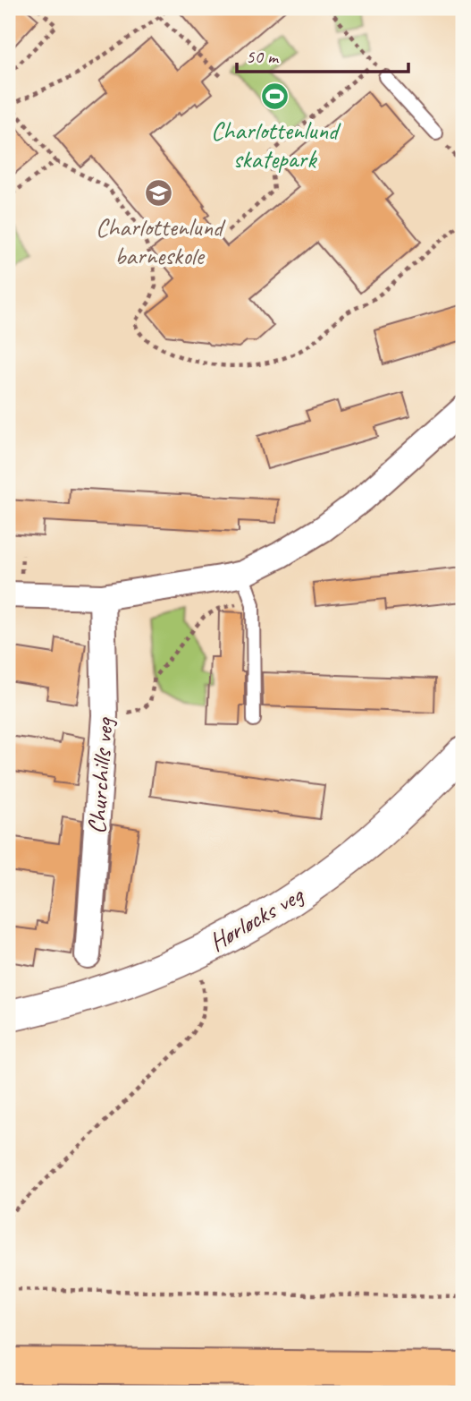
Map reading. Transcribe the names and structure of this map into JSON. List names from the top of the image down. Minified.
{"streets":{"street":["Churchills veg","Hørløcks veg"]},"places":{"sports":["Charlottenlund skatepark"],"school or university":["Charlottenlund barneskole"]},"scale_bar":"50 m"}
